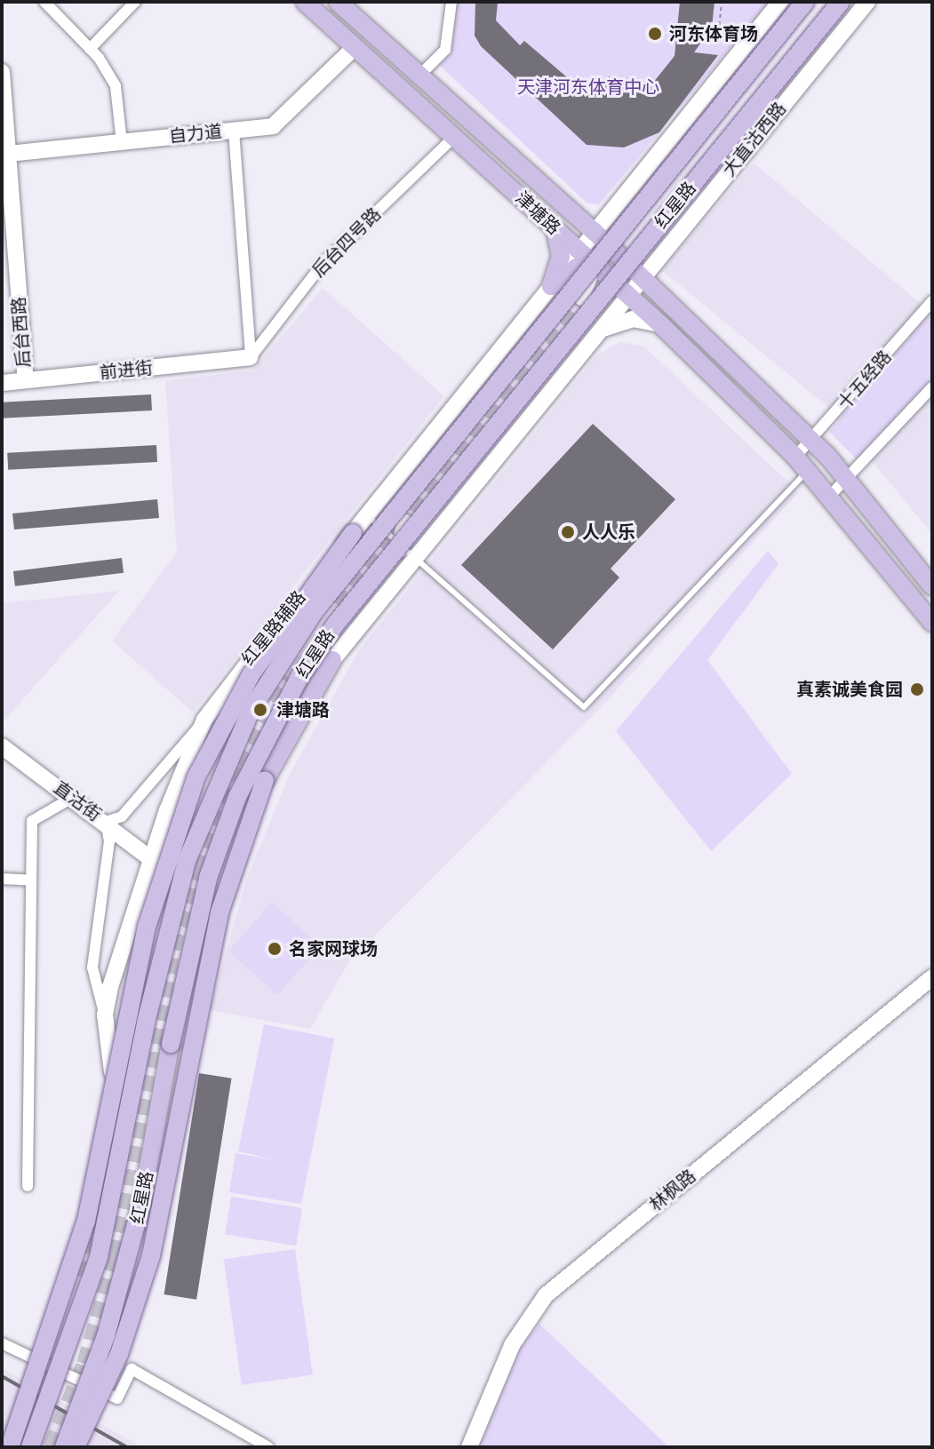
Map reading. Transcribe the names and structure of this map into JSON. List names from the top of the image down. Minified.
{"streets":{"main road":["自力道","大直沽西路","红星路","津塘路","后台西路","前进街","红星路辅路","直沽街","林枫路"],"street":["后台四号路","十五经路"]},"crossings":[["自力道","津塘路"],["自力道","后台西路"],["大直沽西路","津塘路"],["津塘路","后台四号路"],["津塘路","十五经路"],["津塘路","红星路辅路"],["后台四号路","前进街"],["后台西路","前进街"],["红星路辅路","直沽街"]],"parks":["天津河东体育中心"],"places":["河东体育场","人人乐","真素诚美食园","津塘路","名家网球场"]}
